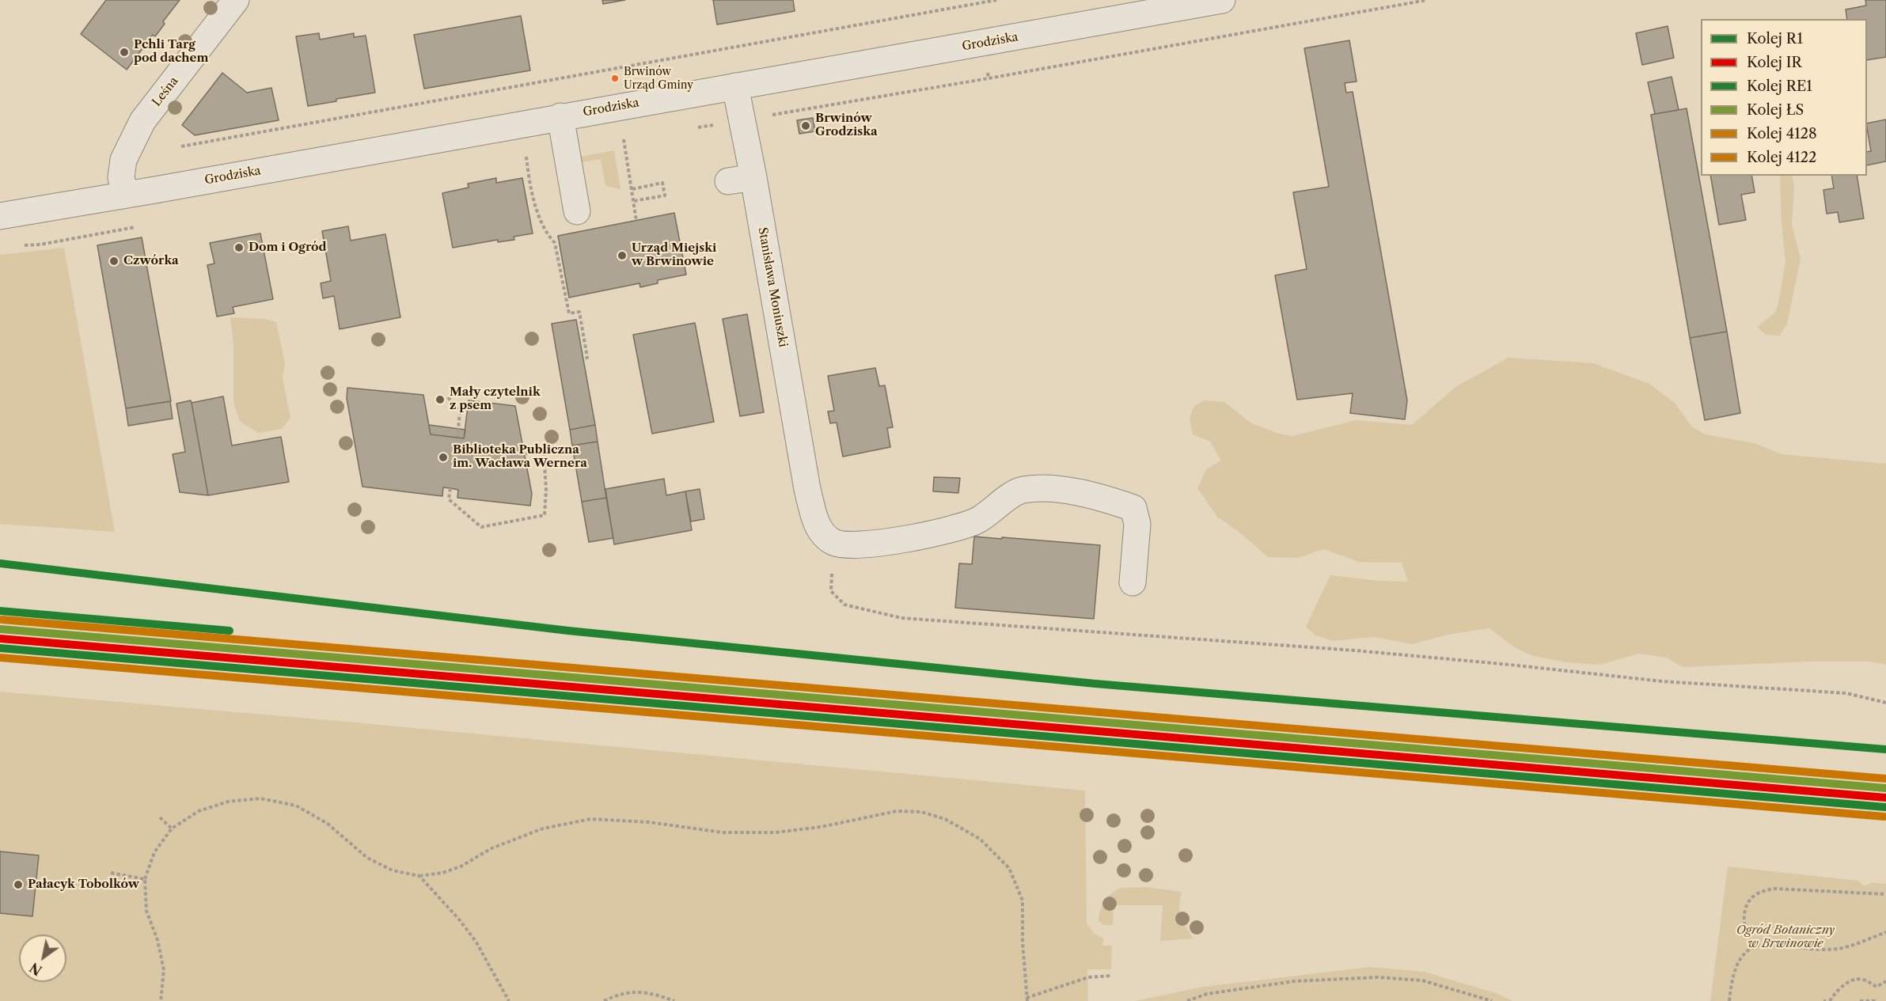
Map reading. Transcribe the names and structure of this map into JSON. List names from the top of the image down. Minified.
{"streets":{"street":["Grodziska","Leśna","Stanisława Moniuszki"]},"crossings":[["Grodziska","Leśna"],["Grodziska","Stanisława Moniuszki"]],"parks":["Ogród Botaniczny w Brwinowie"],"places":["Pchli Targ pod dachem","Brwinów Urząd Gminy","Brwinów Grodziska","Dom i Ogród","Urząd Miejski w Brwinowie","Czwórka","Mały czytelnik z psem","Biblioteka Publiczna im. Wacława Wernera","Pałacyk Tobolków"],"lines":["rail line R1","rail line 4122","rail line ŁS","rail line IR","rail line RE1","rail line 4128"],"legend":["Kolej R1","Kolej IR","Kolej RE1","Kolej ŁS","Kolej 4128","Kolej 4122"],"north":"bottom left"}
